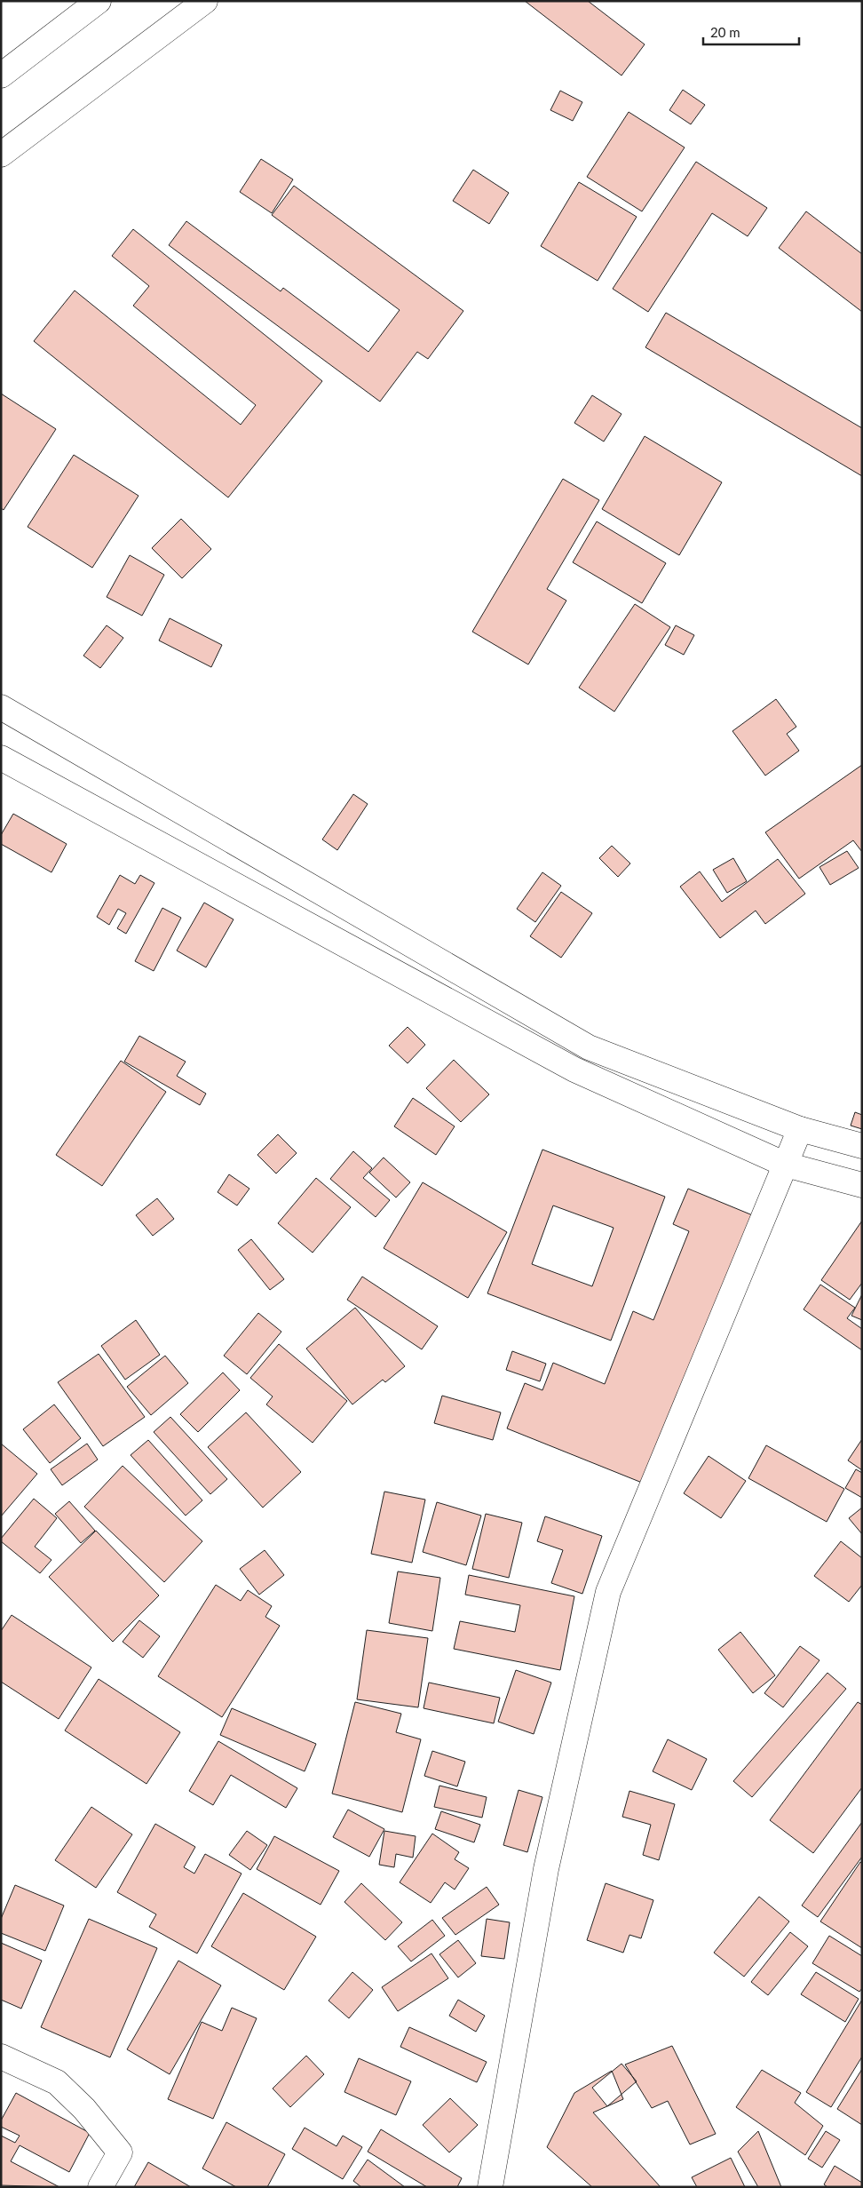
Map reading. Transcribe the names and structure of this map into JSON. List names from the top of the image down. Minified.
{"scale_bar":"20 m"}
